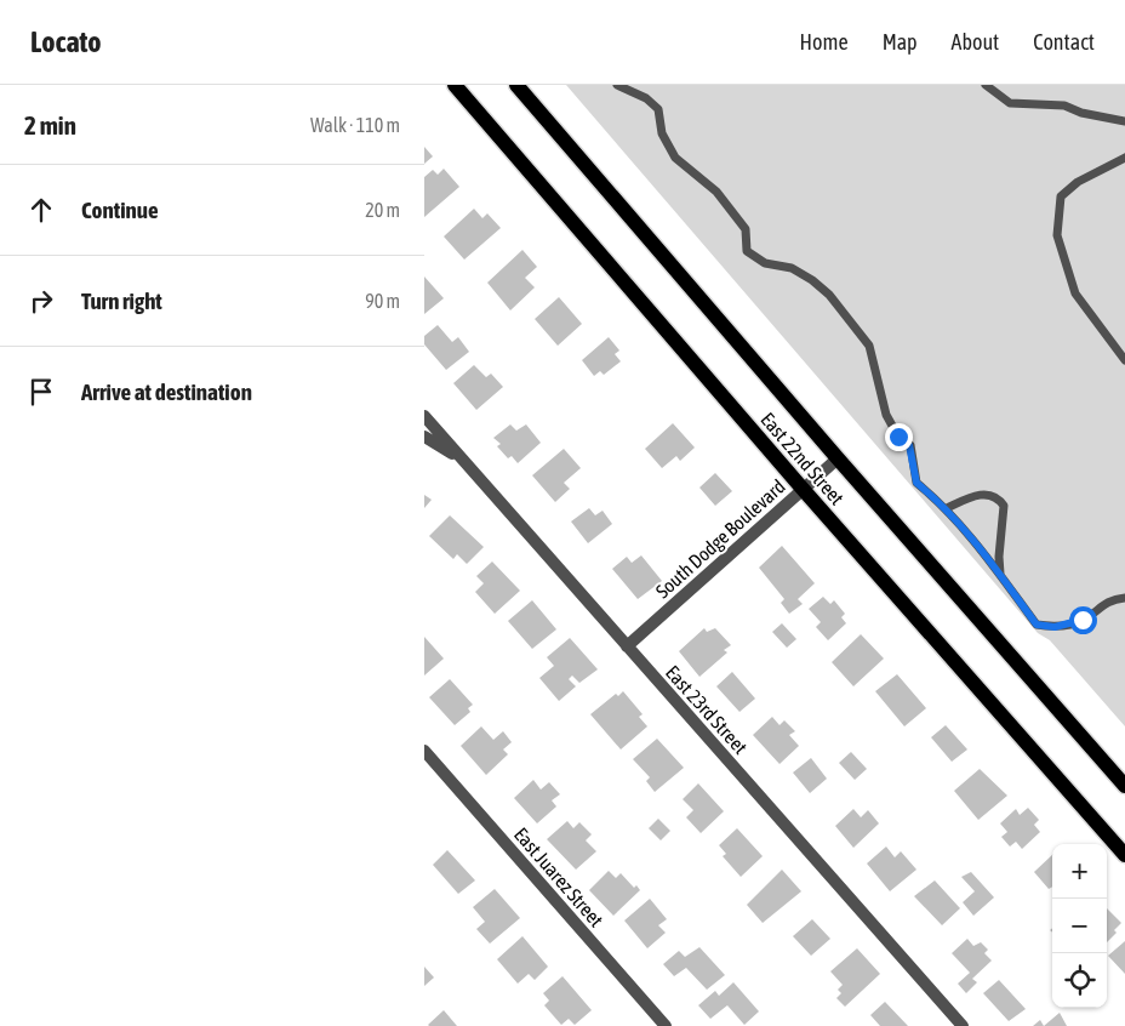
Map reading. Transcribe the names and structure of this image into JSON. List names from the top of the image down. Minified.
{"streets":{"main road":["East 22nd Street"],"street":["South Dodge Boulevard","East 23rd Street","East Juarez Street"]},"crossings":[["East 22nd Street","South Dodge Boulevard"],["South Dodge Boulevard","East 23rd Street"]],"page":{"header":"Locato","nav":["Home","Map","About","Contact"],"heading":["2 min","Walk · 110 m"],"list":[["Continue","20 m"],["Turn right","90 m"],"Arrive at destination"],"map_buttons":["+","−"]}}
